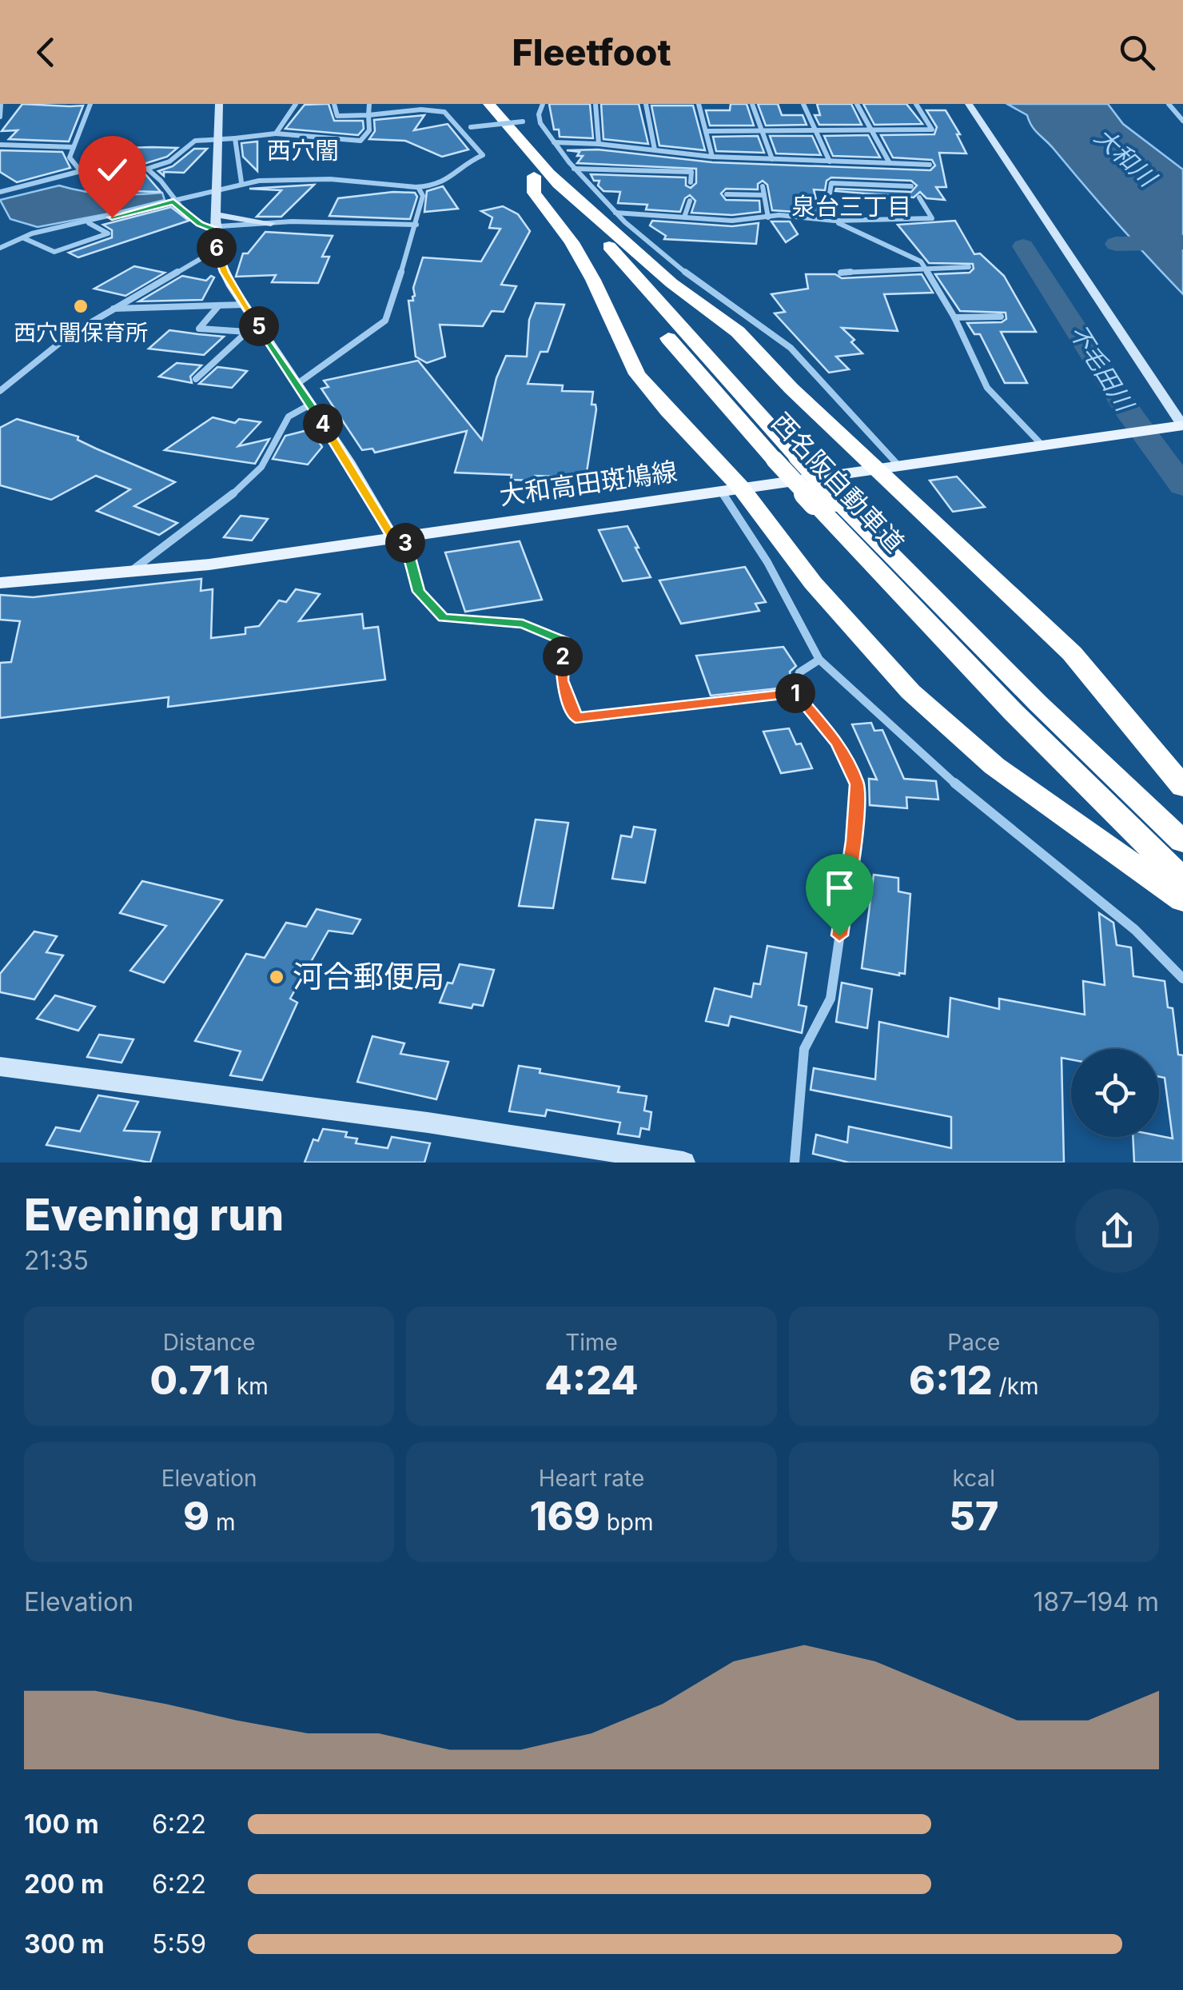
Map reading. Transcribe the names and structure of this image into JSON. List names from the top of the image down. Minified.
{"streets":{"highway":["西名阪自動車道"],"main road":["大和高田斑鳩線"]},"districts":["西穴闇","泉台三丁目"],"water":["大和川","不毛田川"],"places":["西穴闇保育所","河合郵便局"],"page":{"header":"Fleetfoot","pins":["6","5","4","3","2","1"],"heading":["Evening run","21:35"],"stats":[["Distance","0.71 km"],["Time","4:24"],["Pace","6:12 /km"],["Elevation","9 m"],["Heart rate","169 bpm"],["kcal","57"]],"chart":["Elevation","187–194 m"],"list":[{"name":"100 m","note":"6:22"},{"name":"200 m","note":"6:22"},{"name":"300 m","note":"5:59"}]}}
